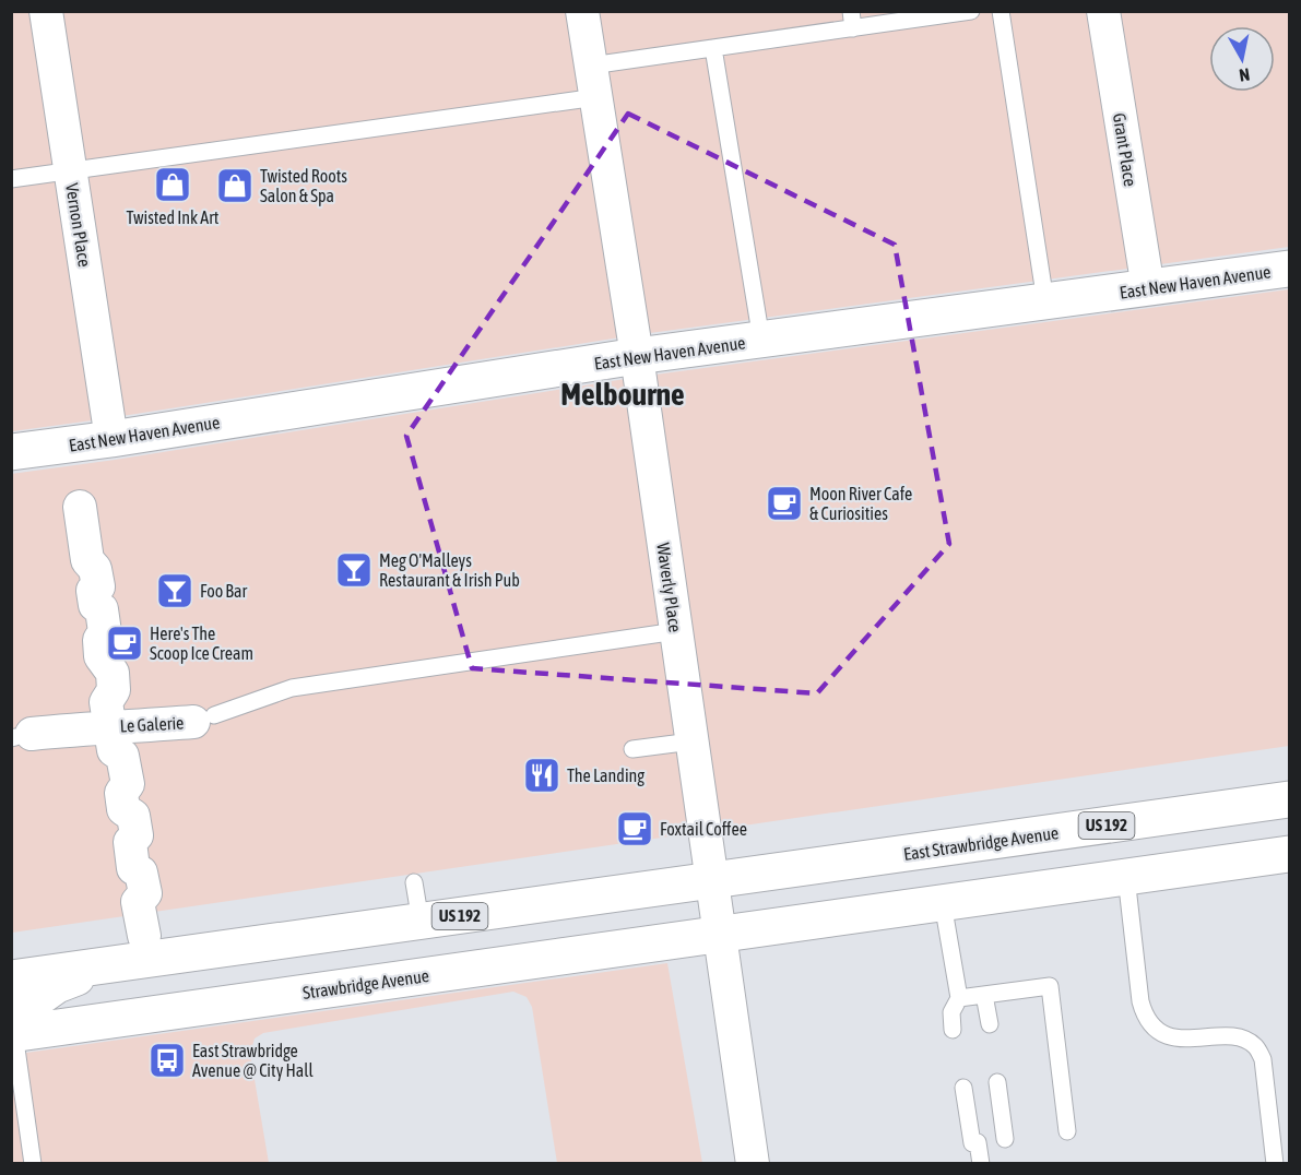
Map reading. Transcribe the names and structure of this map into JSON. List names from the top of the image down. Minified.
{"streets":{"main road":["East New Haven Avenue","US 192","East Strawbridge Avenue","Strawbridge Avenue"],"street":["Grant Place","Vernon Place","Waverly Place","Le Galerie"]},"crossings":[["Grant Place","East New Haven Avenue"],["Vernon Place","East New Haven Avenue"],["East New Haven Avenue","Waverly Place"],["Waverly Place","US 192"],["Waverly Place","East Strawbridge Avenue"],["Waverly Place","Strawbridge Avenue"],["US 192","East Strawbridge Avenue"]],"districts":["Melbourne"],"places":{"shop":["Twisted Ink Art","Twisted Roots Salon & Spa"],"cafe":["Moon River Cafe & Curiosities","Here's The Scoop Ice Cream","Foxtail Coffee"],"bar":["Meg O'Malleys Restaurant & Irish Pub","Foo Bar"],"restaurant":["The Landing"],"bus stop":["East Strawbridge Avenue @ City Hall"]},"north":"bottom"}
